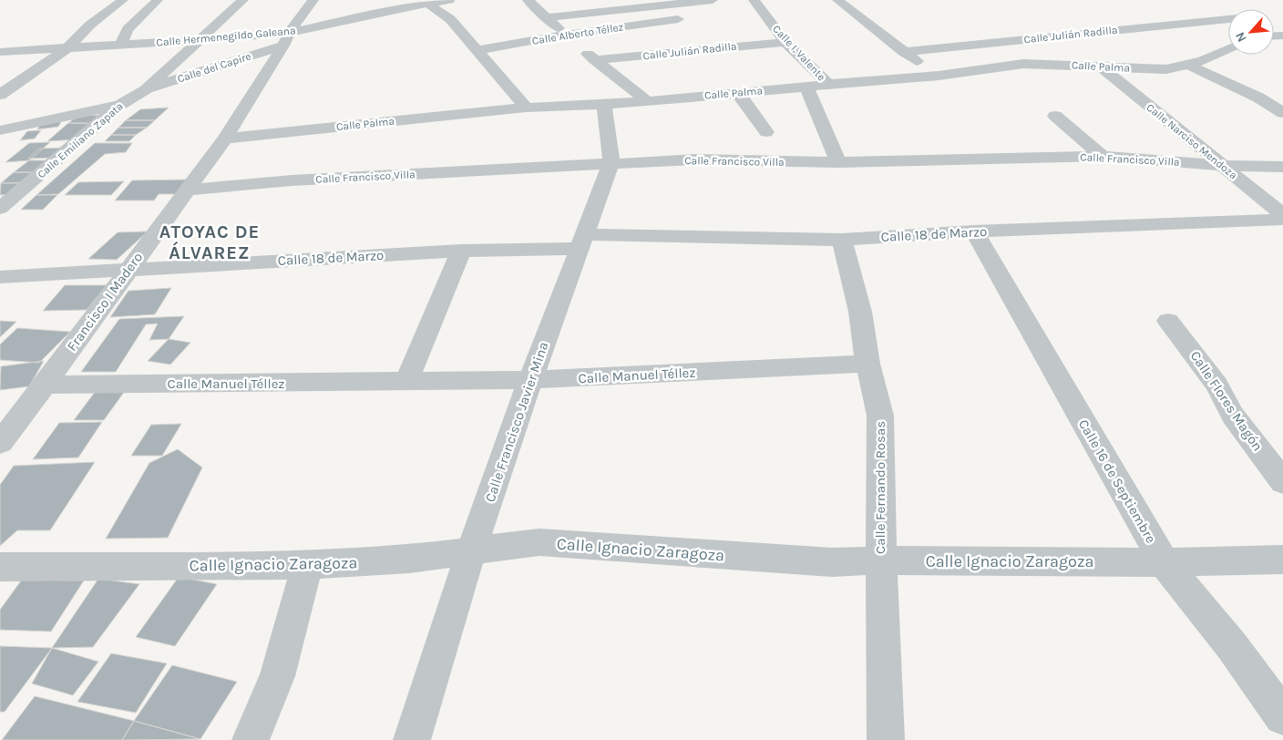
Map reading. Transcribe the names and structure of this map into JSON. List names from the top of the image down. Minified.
{"streets":{"street":["Calle Alberto Téllez","Calle Julián Radilla","Calle Hermenegildo Galeana","Calle I. Valente","Calle Palma","Calle del Capire","Calle Emiliano Zapata","Calle Narciso Mendoza","Calle Francisco Villa","Calle 18 de Marzo","Francisco I Madero","Calle Manuel Téllez","Calle Flores Magón","Calle Francisco Javier Mina","Calle 16 de Septiembre","Calle Fernando Rosas","Calle Ignacio Zaragoza"]},"crossings":[["Calle Julián Radilla","Calle I. Valente"],["Calle Hermenegildo Galeana","Calle del Capire"],["Calle Hermenegildo Galeana","Calle Emiliano Zapata"],["Calle Hermenegildo Galeana","Francisco I Madero"],["Calle I. Valente","Calle Palma"],["Calle Palma","Calle Narciso Mendoza"],["Calle Palma","Francisco I Madero"],["Calle Palma","Calle Francisco Javier Mina"],["Calle del Capire","Calle Emiliano Zapata"],["Calle del Capire","Francisco I Madero"],["Calle Narciso Mendoza","Calle Francisco Villa"],["Calle Francisco Villa","Francisco I Madero"],["Calle Francisco Villa","Calle Francisco Javier Mina"],["Calle 18 de Marzo","Francisco I Madero"],["Calle 18 de Marzo","Calle Francisco Javier Mina"],["Calle 18 de Marzo","Calle 16 de Septiembre"],["Calle 18 de Marzo","Calle Fernando Rosas"],["Francisco I Madero","Calle Manuel Téllez"],["Calle Manuel Téllez","Calle Francisco Javier Mina"],["Calle Manuel Téllez","Calle Fernando Rosas"],["Calle Francisco Javier Mina","Calle Ignacio Zaragoza"],["Calle 16 de Septiembre","Calle Ignacio Zaragoza"],["Calle Fernando Rosas","Calle Ignacio Zaragoza"]],"districts":["ATOYAC DE ÁLVAREZ"],"north":"bottom left"}
